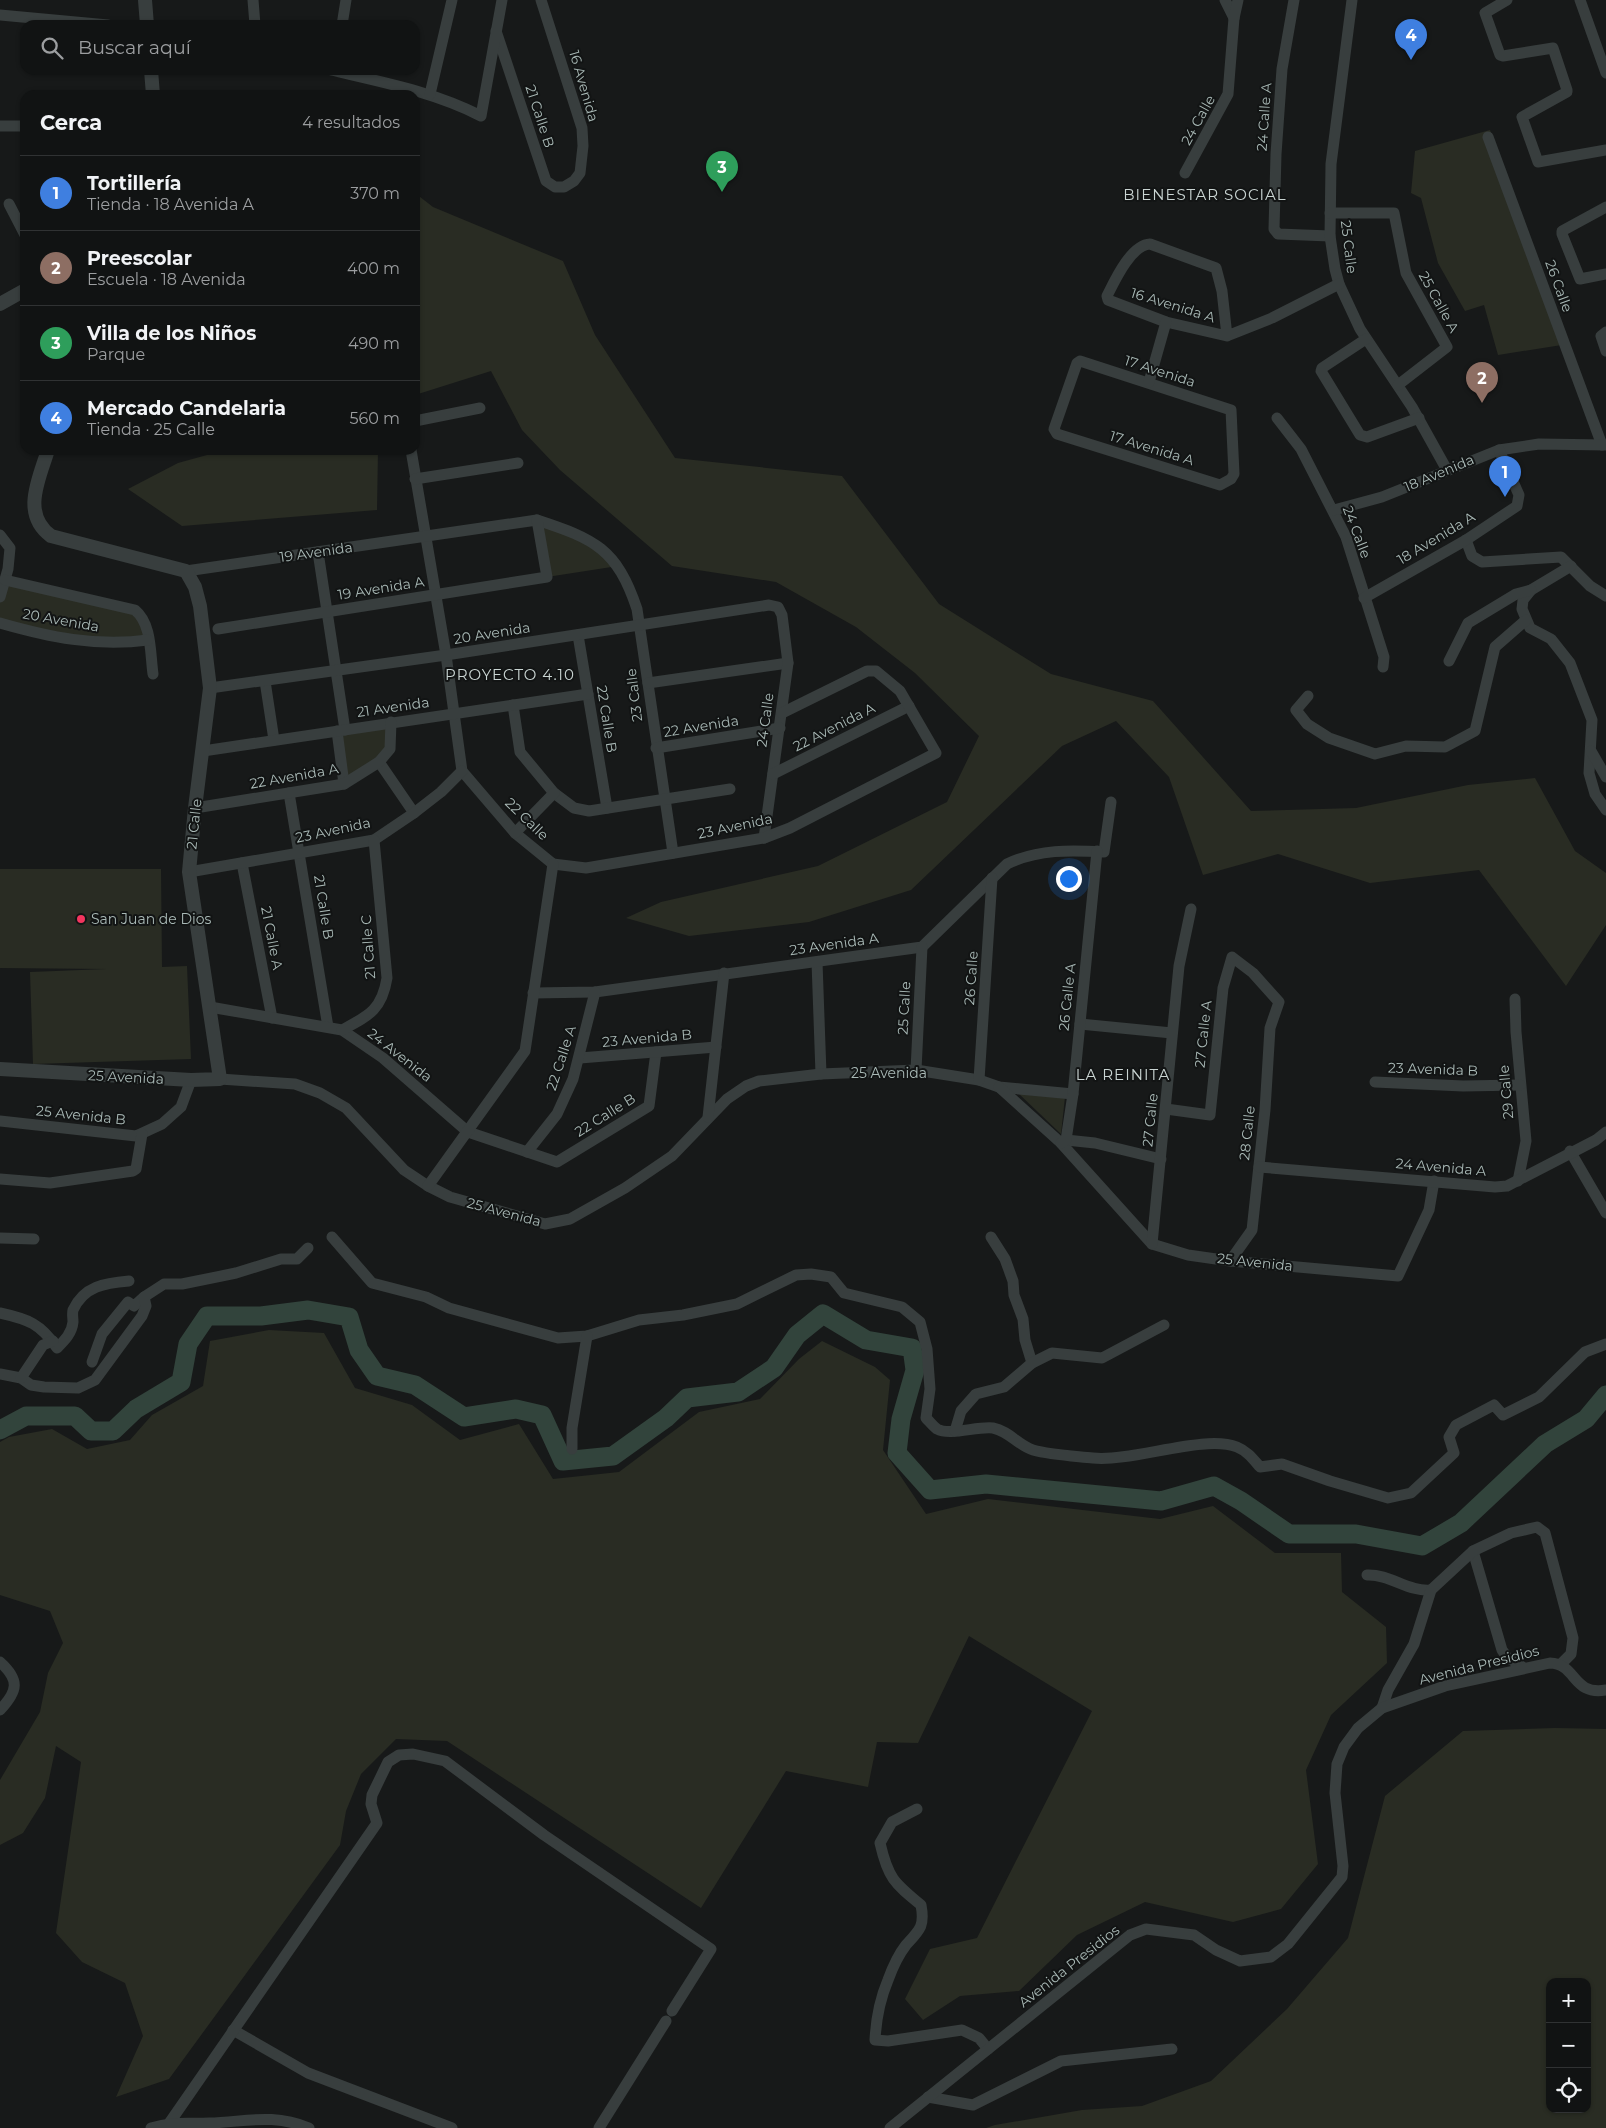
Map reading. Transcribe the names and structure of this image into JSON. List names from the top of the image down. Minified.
{"streets":{"street":["16 Avenida","21 Calle B","24 Calle A","24 Calle","25 Calle","26 Calle","25 Calle A","16 Avenida A","17 Avenida","17 Avenida A","18 Avenida","18 Avenida A","19 Avenida","19 Avenida A","20 Avenida","23 Calle","21 Avenida","22 Calle B","22 Avenida","22 Avenida A","22 Calle","21 Calle","23 Avenida","21 Calle A","23 Avenida A","21 Calle C","26 Calle A","27 Calle A","23 Avenida B","24 Avenida","22 Calle A","25 Avenida","29 Calle","25 Avenida B","27 Calle","28 Calle","24 Avenida A","Avenida Presidios"]},"crossings":[["16 Avenida","21 Calle B"],["21 Calle B","22 Avenida A"],["21 Calle B","23 Avenida"],["21 Calle B","24 Avenida"],["24 Calle A","25 Calle"],["24 Calle","18 Avenida"],["24 Calle","18 Avenida A"],["24 Calle","20 Avenida"],["24 Calle","22 Avenida"],["24 Calle","22 Avenida A"],["24 Calle","23 Avenida"],["25 Calle","25 Calle A"],["25 Calle","16 Avenida A"],["25 Calle","18 Avenida"],["25 Calle","23 Avenida A"],["25 Calle","25 Avenida"],["26 Calle","18 Avenida"],["26 Calle","25 Avenida"],["17 Avenida","17 Avenida A"],["18 Avenida","18 Avenida A"],["19 Avenida","19 Avenida A"],["19 Avenida","23 Calle"],["19 Avenida","21 Calle"],["20 Avenida","23 Calle"],["20 Avenida","22 Calle B"],["20 Avenida","21 Calle"],["23 Calle","22 Avenida"],["23 Calle","23 Avenida"],["21 Avenida","22 Calle B"],["21 Avenida","22 Avenida A"],["21 Avenida","21 Calle"],["22 Calle B","23 Avenida B"],["22 Calle B","24 Avenida"],["22 Avenida A","21 Calle"],["22 Avenida A","23 Avenida"],["22 Calle","23 Avenida"],["21 Calle","23 Avenida"],["21 Calle","24 Avenida"],["21 Calle","25 Avenida"],["23 Avenida","21 Calle A"],["23 Avenida","21 Calle C"],["21 Calle A","24 Avenida"],["23 Avenida A","22 Calle A"],["21 Calle C","24 Avenida"],["26 Calle A","25 Avenida"],["27 Calle A","27 Calle"],["27 Calle A","28 Calle"],["23 Avenida B","22 Calle A"],["23 Avenida B","29 Calle"],["24 Avenida","22 Calle A"],["25 Avenida","25 Avenida B"],["25 Avenida","27 Calle"],["25 Avenida","28 Calle"],["25 Avenida","24 Avenida A"],["29 Calle","24 Avenida A"],["28 Calle","24 Avenida A"]],"districts":["BIENESTAR SOCIAL","PROYECTO 4.10","LA REINITA"],"places":["San Juan de Dios"],"page":{"pins":["4","3","2","1"],"search":"Buscar aquí","heading":["Cerca","4 resultados"],"list":[{"mark":"1","name":"Tortillería","note":"Tienda · 18 Avenida A","value":"370 m"},{"mark":"2","name":"Preescolar","note":"Escuela · 18 Avenida","value":"400 m"},{"mark":"3","name":"Villa de los Niños","note":"Parque","value":"490 m"},{"mark":"4","name":"Mercado Candelaria","note":"Tienda · 25 Calle","value":"560 m"}],"map_buttons":["+","−"]}}
